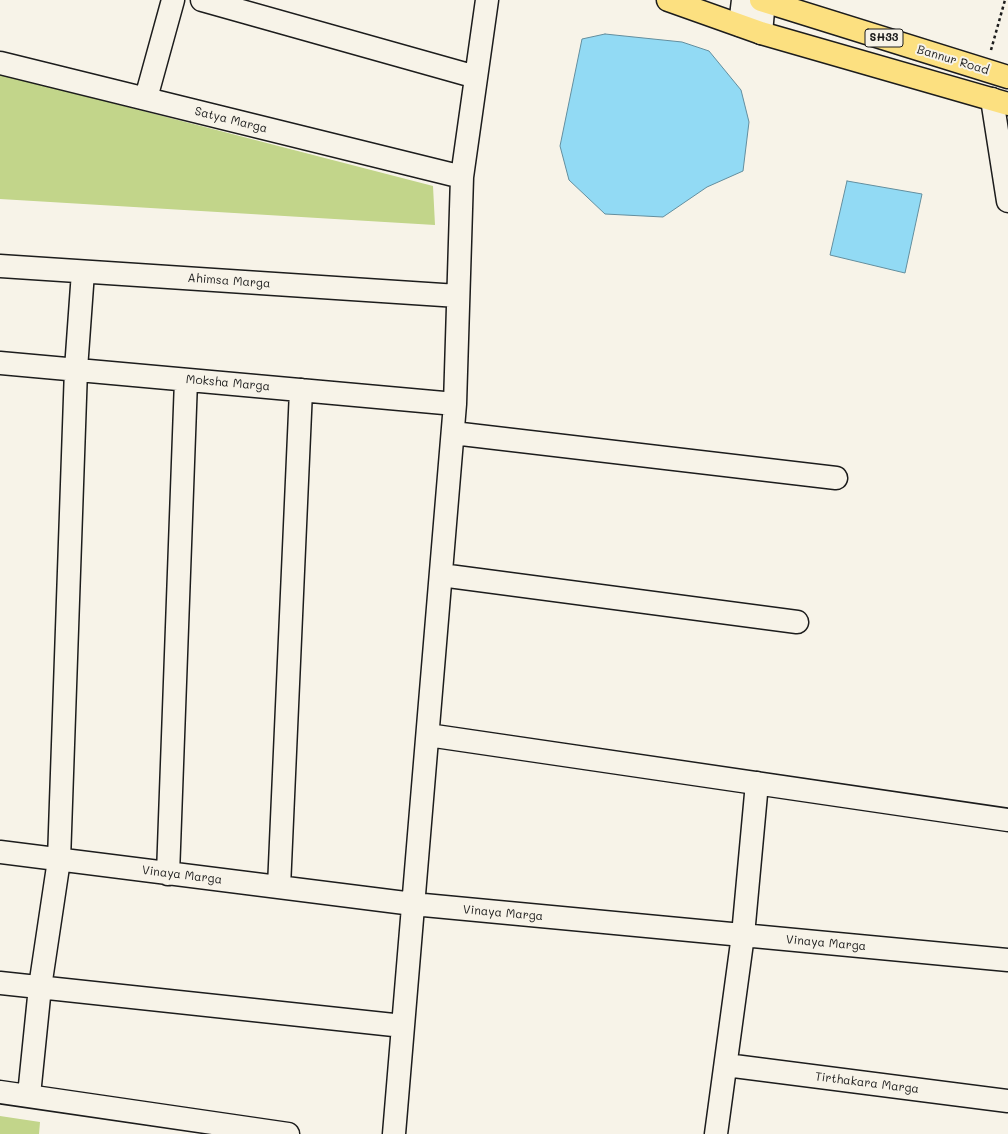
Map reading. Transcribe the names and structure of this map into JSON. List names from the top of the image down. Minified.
{"streets":{"main road":["SH33","Bannur Road"],"street":["Satya Marga","Ahimsa Marga","Moksha Marga","Vinaya Marga","Tirthakara Marga"]}}
